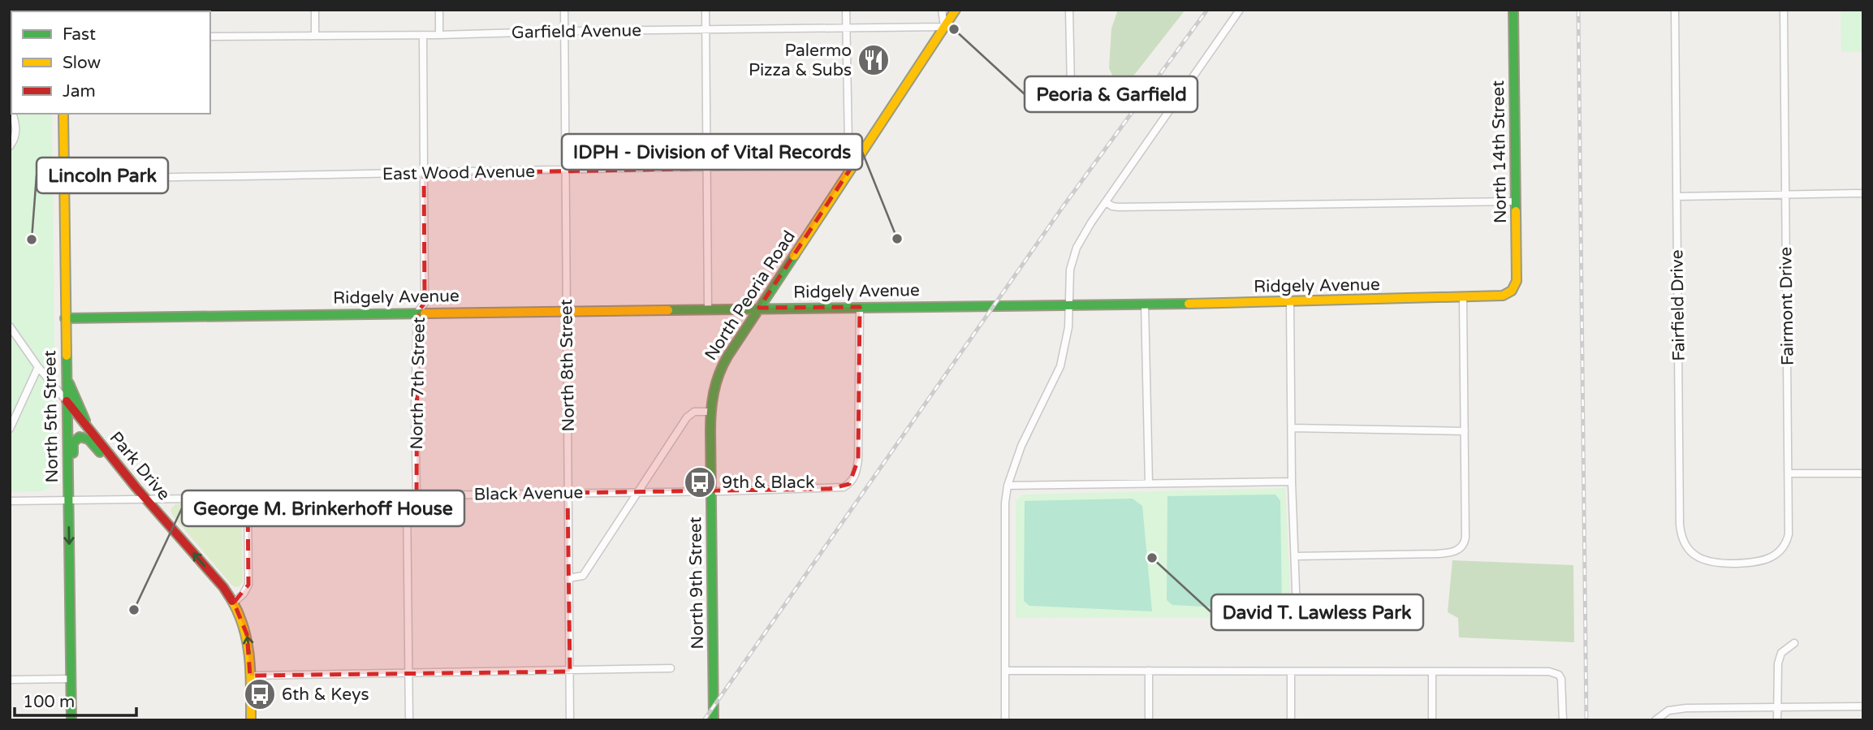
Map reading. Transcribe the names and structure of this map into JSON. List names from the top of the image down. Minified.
{"streets":{"main road":["North 14th Street","Ridgely Avenue","North Peoria Road","North 5th Street","Park Drive","North 9th Street"],"street":["Garfield Avenue","East Wood Avenue","Fairfield Drive","Fairmont Drive","North 8th Street","North 7th Street","Black Avenue"]},"crossings":[["Garfield Avenue","North Peoria Road"],["Garfield Avenue","North 8th Street"],["Garfield Avenue","North 7th Street"],["North 14th Street","Ridgely Avenue"],["East Wood Avenue","North Peoria Road"],["East Wood Avenue","North 8th Street"],["East Wood Avenue","North 7th Street"],["East Wood Avenue","North 5th Street"],["Ridgely Avenue","North Peoria Road"],["Ridgely Avenue","North 8th Street"],["Ridgely Avenue","North 7th Street"],["Ridgely Avenue","North 5th Street"],["Ridgely Avenue","Black Avenue"],["North Peoria Road","North 9th Street"],["Fairfield Drive","Fairmont Drive"],["North 8th Street","Black Avenue"],["North 7th Street","Black Avenue"],["North 5th Street","Park Drive"],["North 5th Street","Black Avenue"],["Park Drive","Black Avenue"],["Black Avenue","North 9th Street"]],"one_way":["Park Drive"],"places":{"other":["Peoria & Garfield","IDPH - Division of Vital Records","Lincoln Park","David T. Lawless Park","George M. Brinkerhoff House"],"restaurant":["Palermo Pizza & Subs"],"bus stop":["9th & Black","6th & Keys"]},"legend":["Fast","Slow","Jam"],"scale_bar":"100 m"}
